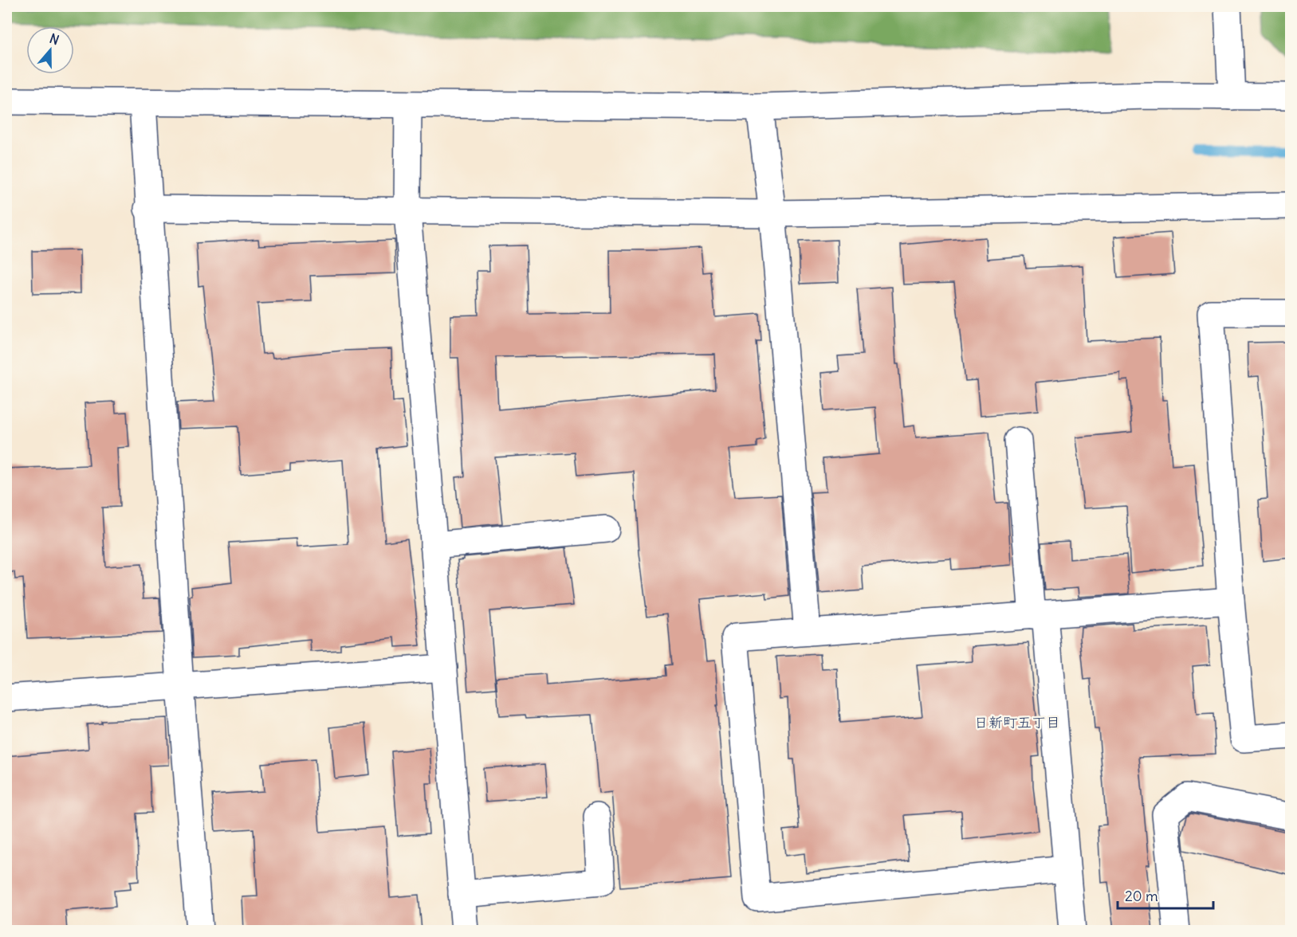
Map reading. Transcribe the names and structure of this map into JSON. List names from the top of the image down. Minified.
{"districts":["日新町五丁目"],"scale_bar":"20 m","north":"top"}
